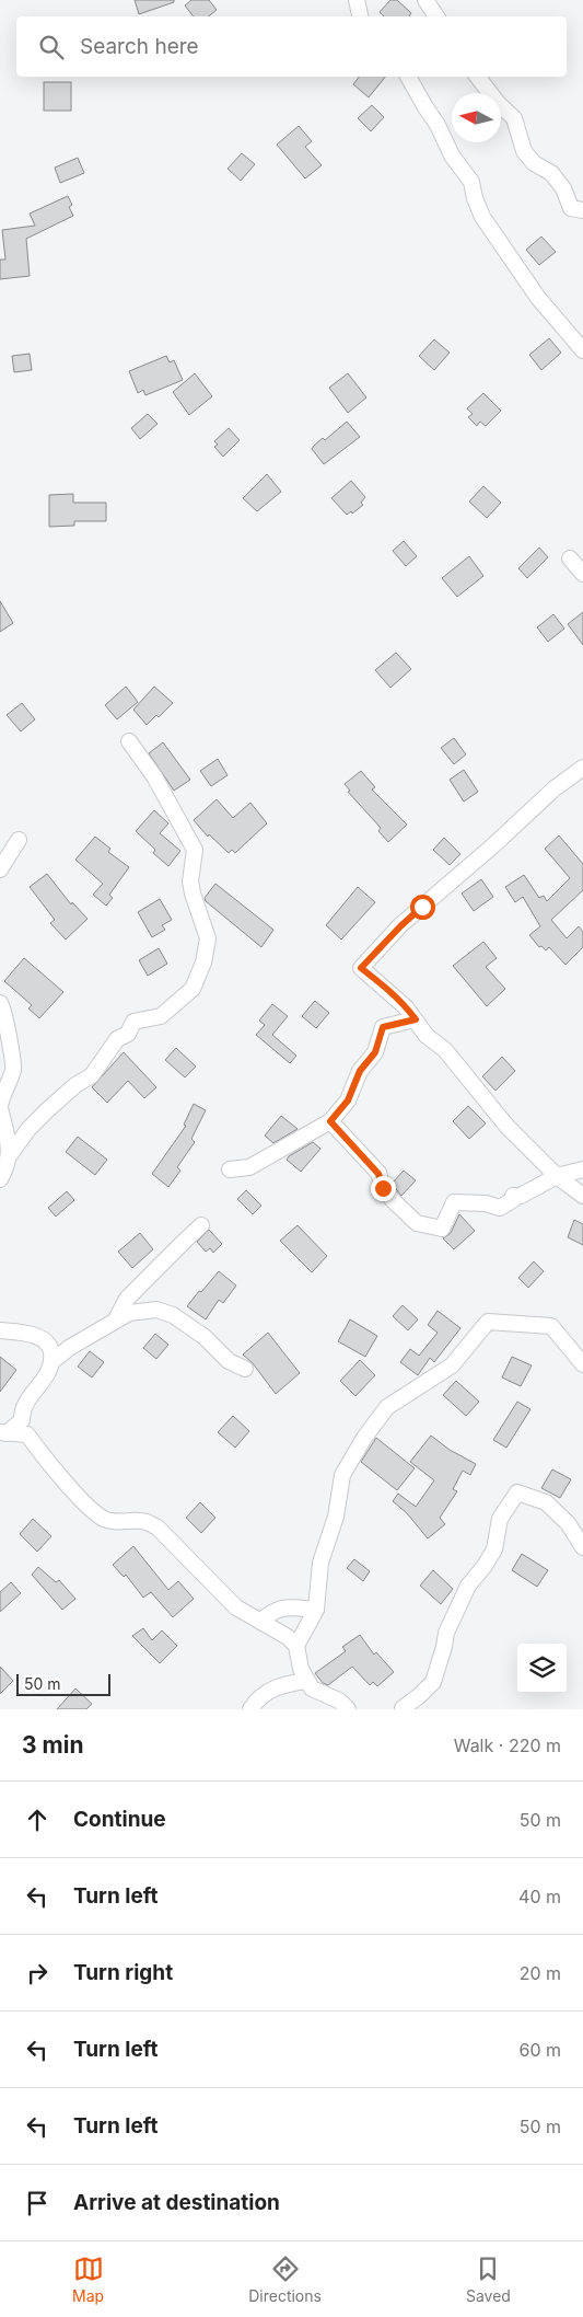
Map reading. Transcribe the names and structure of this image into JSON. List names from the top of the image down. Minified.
{"scale_bar":"50 m","north":"left","page":{"search":"Search here","scale":"50 m","heading":["3 min","Walk · 220 m"],"list":[["Continue","50 m"],["Turn left","40 m"],["Turn right","20 m"],["Turn left","60 m"],["Turn left","50 m"],"Arrive at destination"],"nav":["Map","Directions","Saved"]}}
